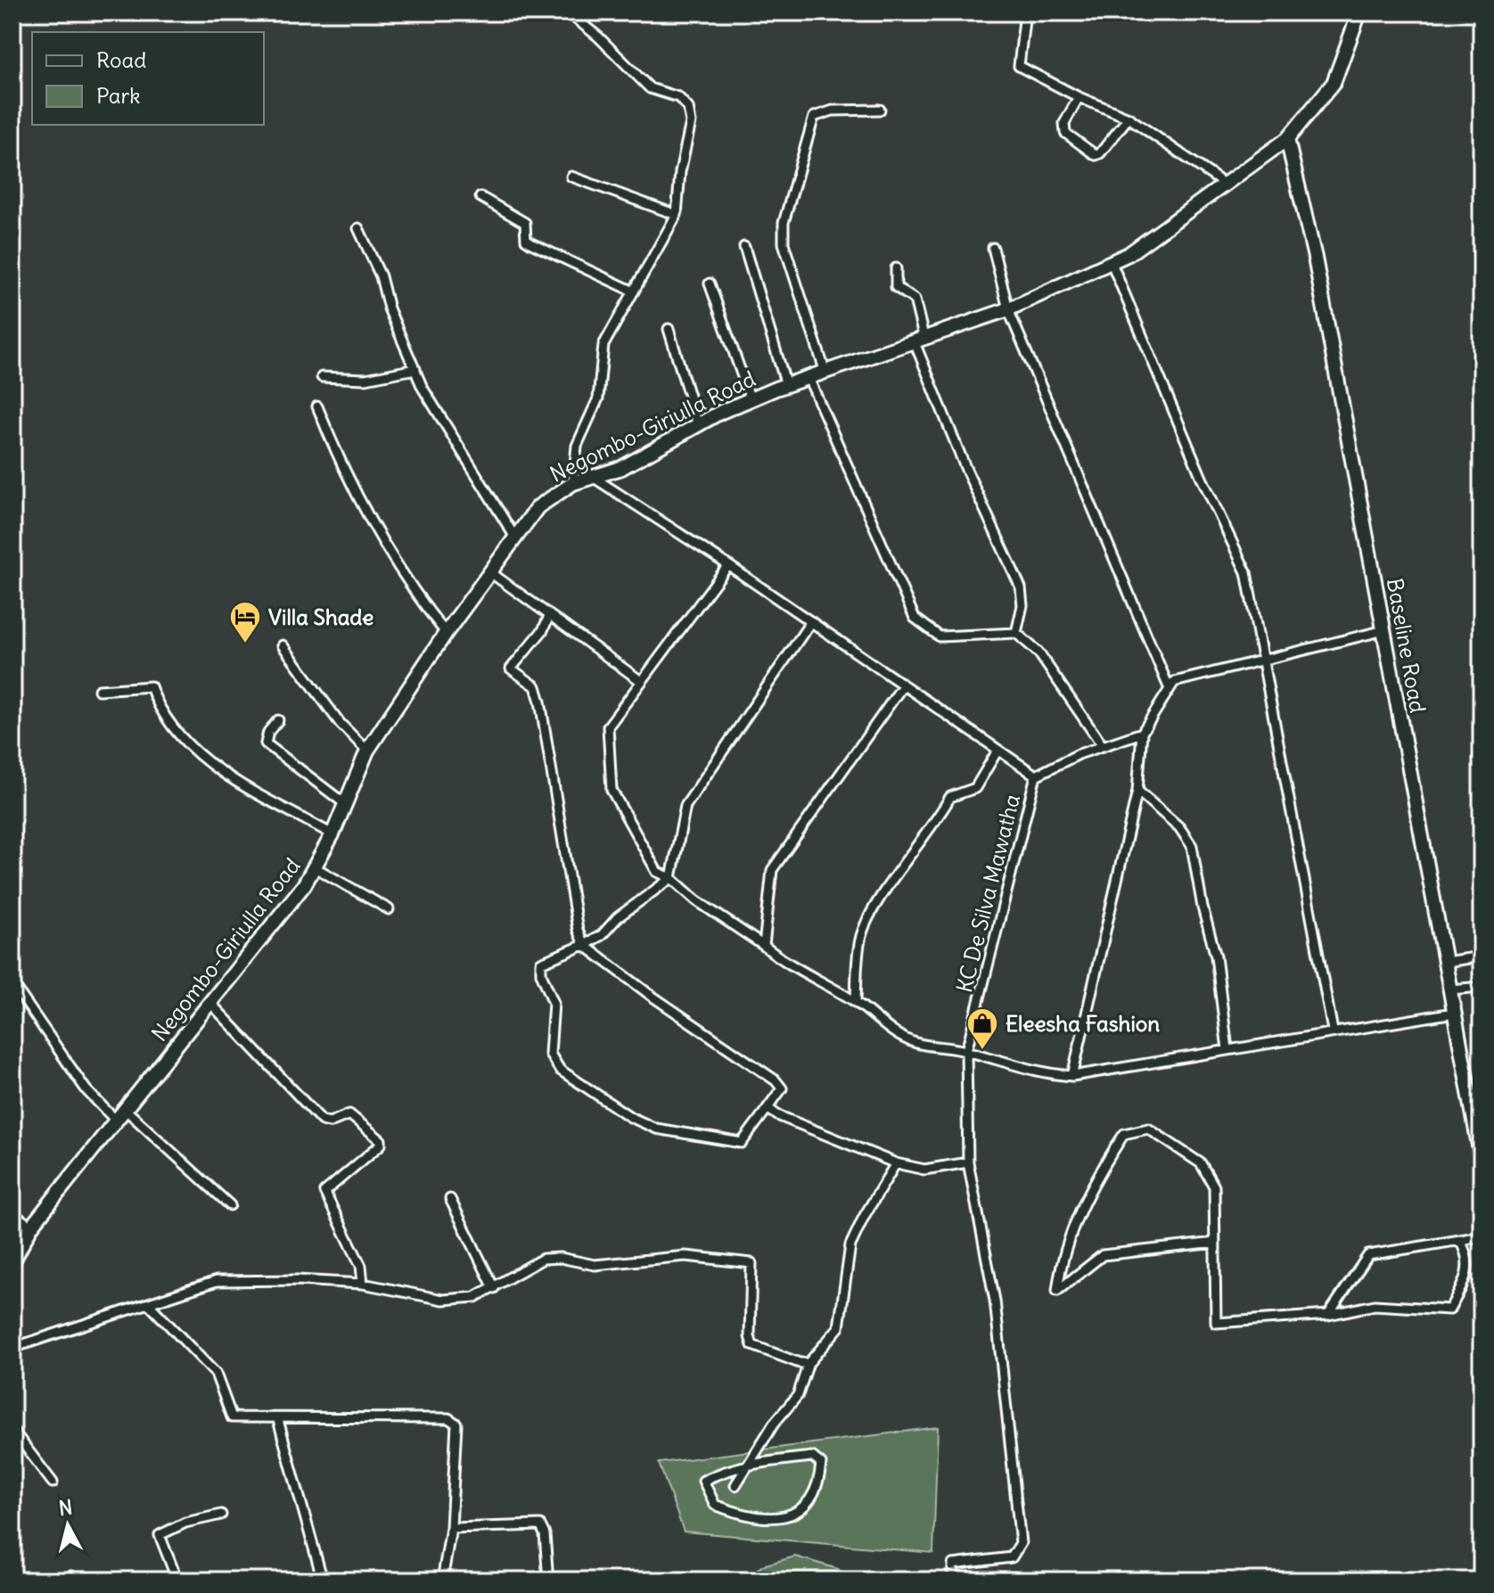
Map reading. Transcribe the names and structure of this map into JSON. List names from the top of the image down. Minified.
{"streets":{"main road":["Negombo-Giriulla Road","Baseline Road"],"street":["KC De Silva Mawatha"]},"crossings":[["Negombo-Giriulla Road","Baseline Road"],["Negombo-Giriulla Road","KC De Silva Mawatha"]],"places":{"hotel":["Villa Shade"],"shop":["Eleesha Fashion"]},"legend":["Road","Park"],"north":"top"}
